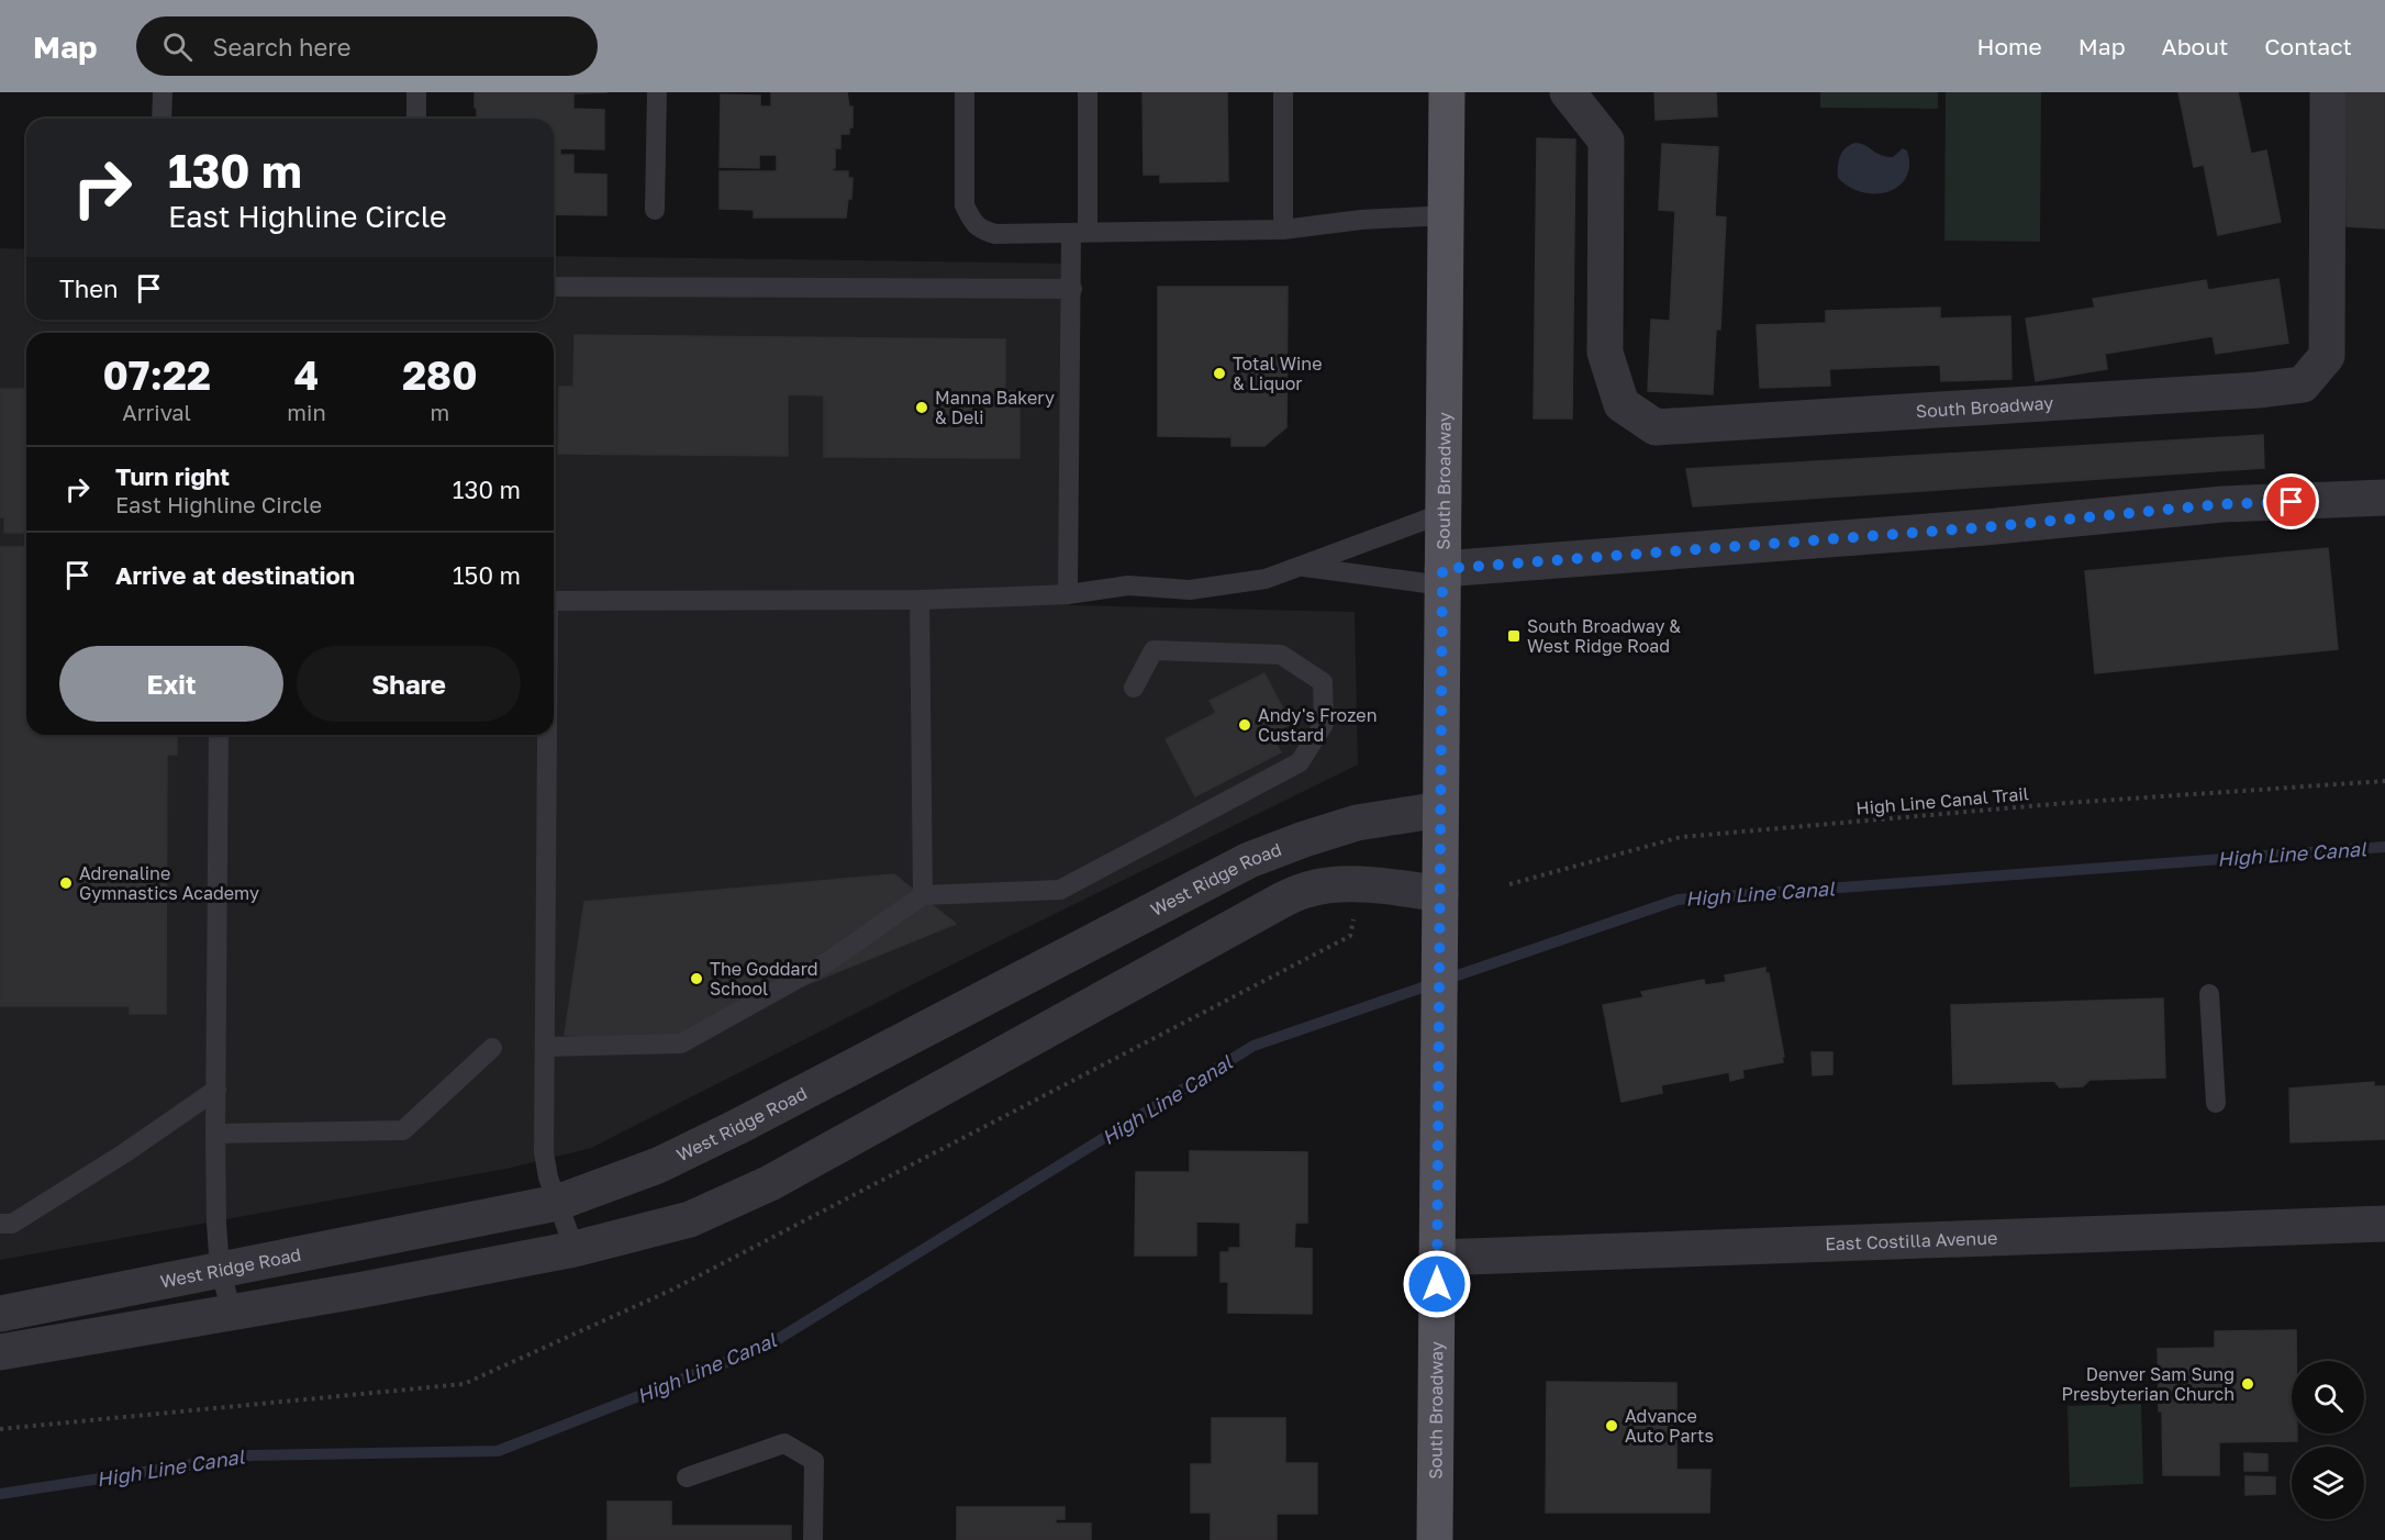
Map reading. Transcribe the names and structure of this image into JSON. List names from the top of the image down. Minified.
{"streets":{"main road":["South Broadway"],"street":["West Ridge Road","East Costilla Avenue"],"path":["High Line Canal Trail"]},"crossings":[["South Broadway","West Ridge Road"],["South Broadway","East Costilla Avenue"]],"water":["High Line Canal"],"places":{"other":["Total Wine & Liquor","Manna Bakery & Deli","Andy's Frozen Custard","Adrenaline Gymnastics Academy","The Goddard School","Denver Sam Sung Presbyterian Church","Advance Auto Parts"],"transit":["South Broadway & West Ridge Road"]},"page":{"header":"Map","search":"Search here","nav":["Home","Map","About","Contact"],"turn":["130 m","East Highline Circle"],"then":"Then","eta":["07:22","Arrival","4","min","280","m"],"list":[{"name":"Turn right","note":"East Highline Circle","value":"130 m"},{"name":"Arrive at destination","value":"150 m"}],"buttons":["Exit","Share"]}}
